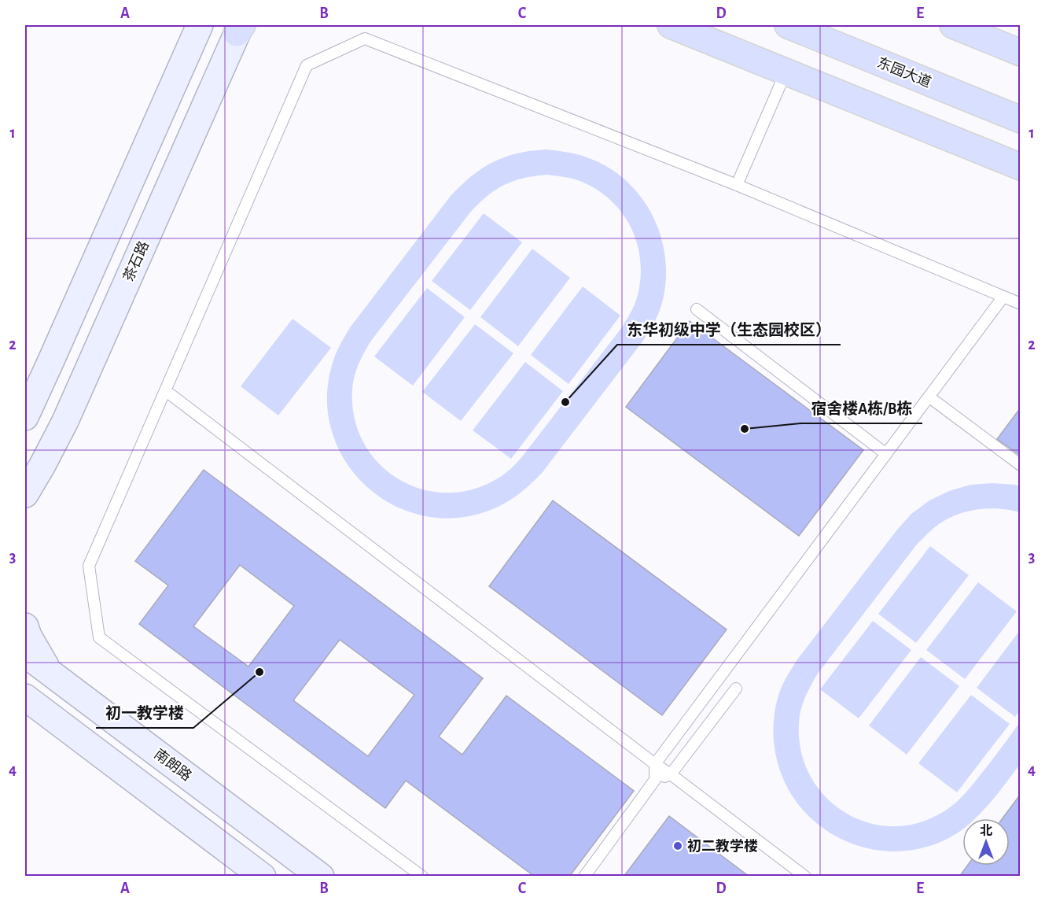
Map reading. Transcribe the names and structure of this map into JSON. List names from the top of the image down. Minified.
{"streets":{"main road":["东园大道","茶石路","南朗路"]},"places":["东华初级中学（生态园校区）","宿舍楼A栋/B栋","初一教学楼","初二教学楼"],"north":"top","grid":{"columns":["A","B","C","D","E"],"rows":["1","2","3","4"]}}
